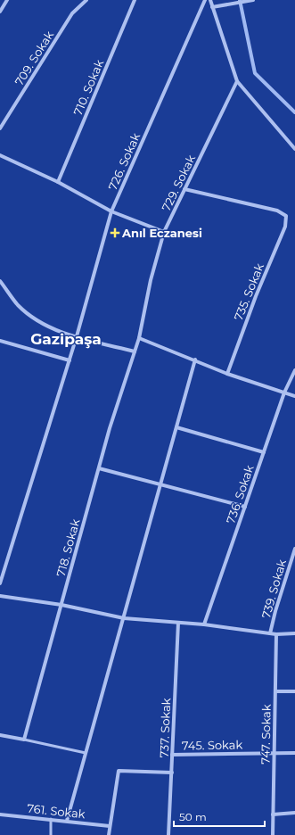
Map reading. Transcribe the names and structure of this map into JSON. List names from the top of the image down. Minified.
{"streets":{"street":["709. Sokak","710. Sokak","726. Sokak","729. Sokak","735. Sokak","736. Sokak","718. Sokak","739. Sokak","737. Sokak","747. Sokak","745. Sokak","761. Sokak"]},"crossings":[["729. Sokak","735. Sokak"],["729. Sokak","718. Sokak"],["737. Sokak","745. Sokak"],["747. Sokak","745. Sokak"]],"districts":["Gazipaşa"],"places":{"health":["Anıl Eczanesi"]},"scale_bar":"50 m"}
